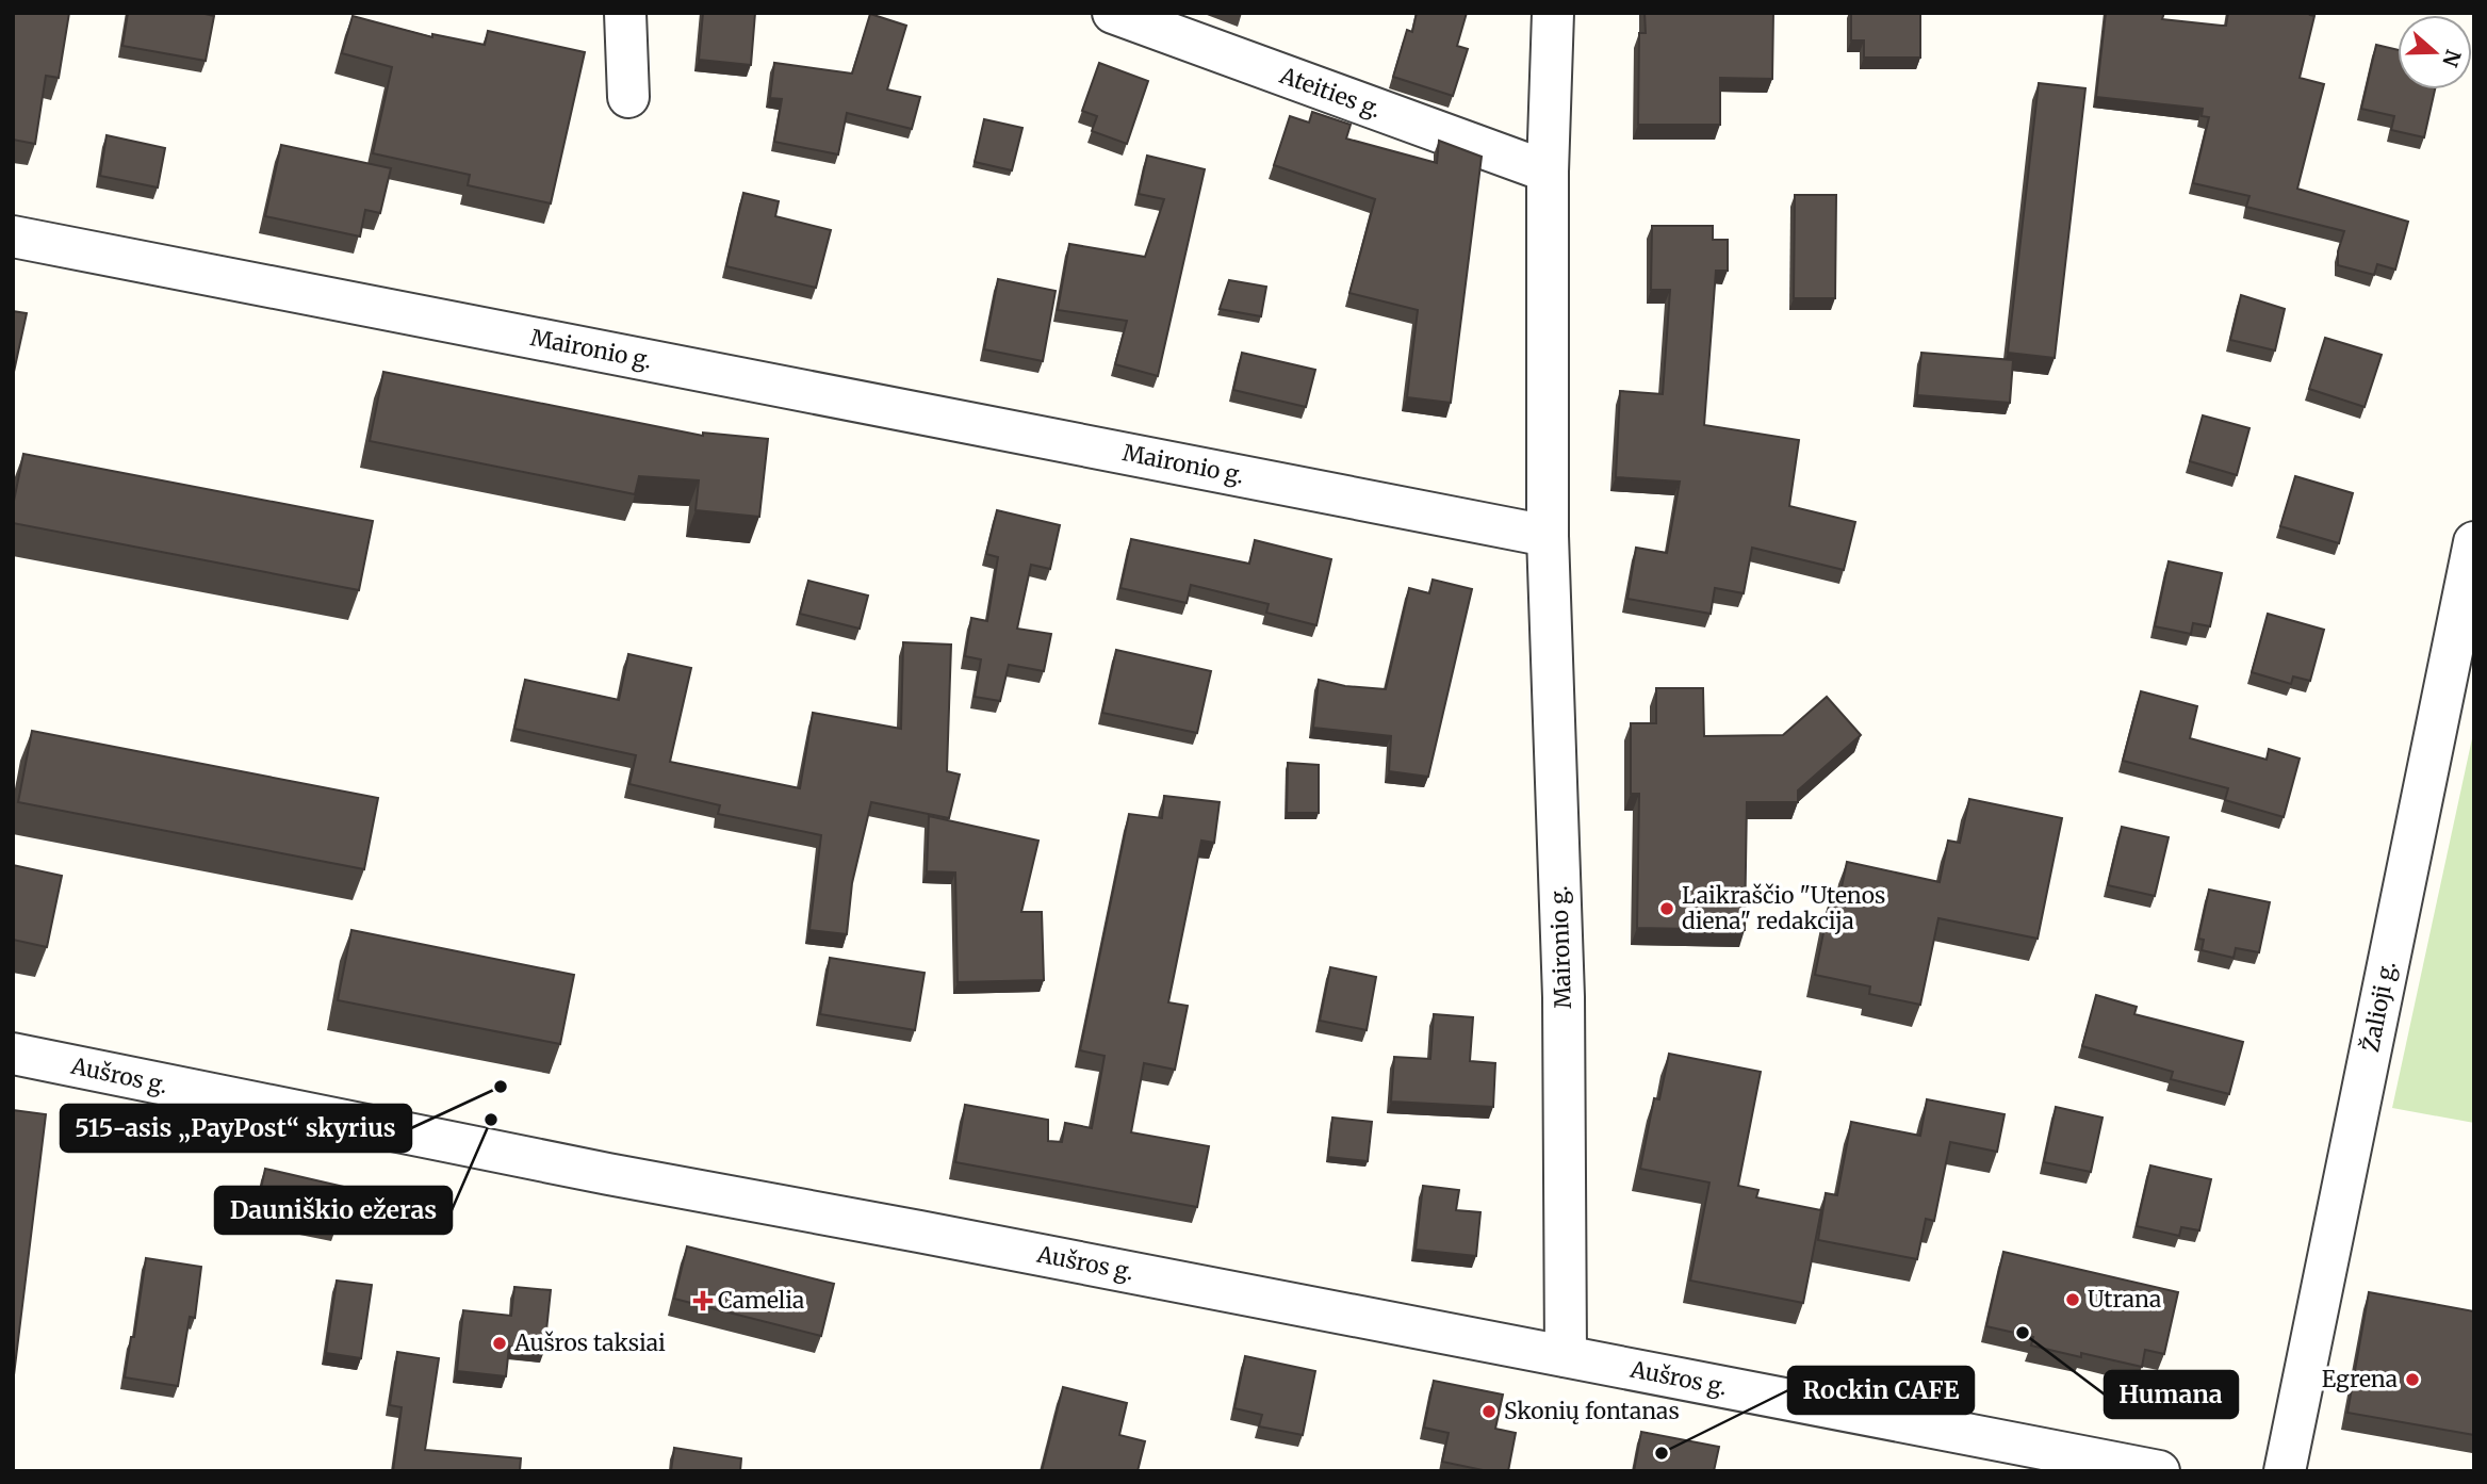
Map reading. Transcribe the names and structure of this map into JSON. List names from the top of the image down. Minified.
{"streets":{"street":["Ateities g.","Maironio g.","Žalioji g.","Aušros g."]},"crossings":[["Maironio g.","Aušros g."]],"places":{"other":["Laikraščio \"Utenos diena\" redakcija","515-asis „PayPost“ skyrius","Dauniškio ežeras","Utrana","Humana","Aušros taksiai","Egrena","Skonių fontanas","Rockin CAFE"],"health":["Camelia"]},"north":"right"}
